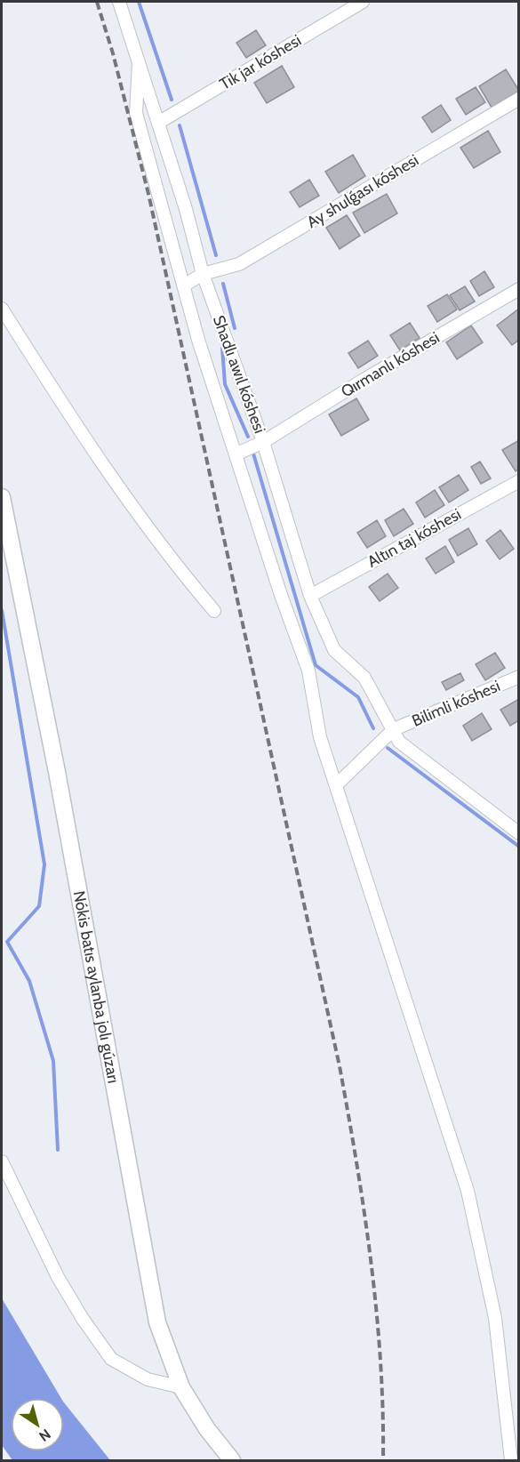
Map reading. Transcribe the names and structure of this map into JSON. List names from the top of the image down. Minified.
{"streets":{"main road":["Nókis batıs aylanba jolı gúzarı"],"street":["Tik jar kóshesi","Ay shulǵası kóshesi","Qırmanlı kóshesi","Shadlı awıl kóshesi","Altın taj kóshesi","Bilimli kóshesi"]},"crossings":[["Tik jar kóshesi","Shadlı awıl kóshesi"],["Ay shulǵası kóshesi","Shadlı awıl kóshesi"],["Qırmanlı kóshesi","Shadlı awıl kóshesi"],["Shadlı awıl kóshesi","Altın taj kóshesi"],["Shadlı awıl kóshesi","Bilimli kóshesi"]],"north":"bottom right"}
